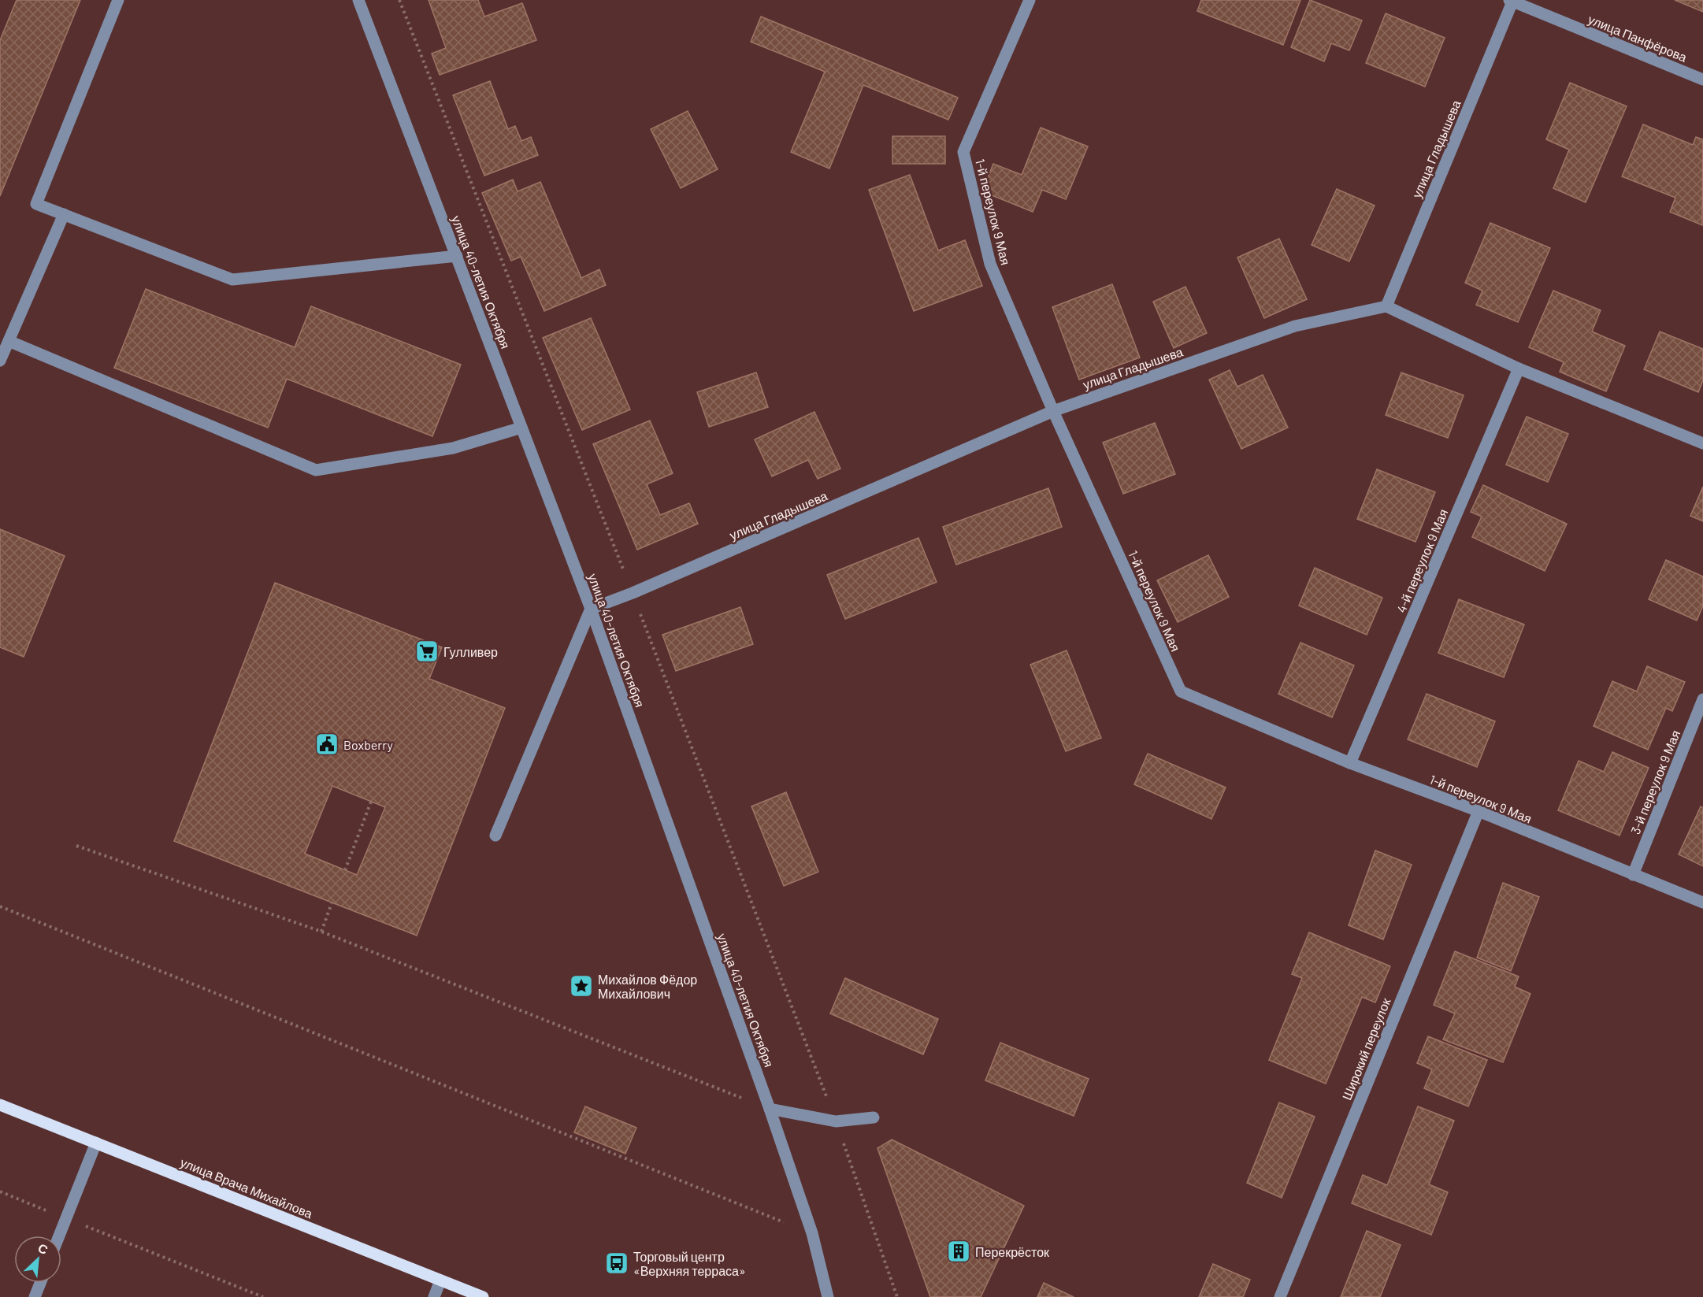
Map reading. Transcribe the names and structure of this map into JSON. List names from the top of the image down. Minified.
{"streets":{"main road":["улица Врача Михайлова"],"street":["улица Панфёрова","улица Гладышева","1-й переулок 9 Мая","улица 40-летия Октября","4-й переулок 9 Мая","3-й переулок 9 Мая","Широкий переулок"]},"crossings":[["улица Панфёрова","улица Гладышева"],["улица Гладышева","1-й переулок 9 Мая"],["улица Гладышева","улица 40-летия Октября"],["1-й переулок 9 Мая","4-й переулок 9 Мая"],["1-й переулок 9 Мая","3-й переулок 9 Мая"],["1-й переулок 9 Мая","Широкий переулок"]],"places":{"supermarket":["Гулливер"],"public building":["Boxberry"],"place":["Михайлов Фёдор Михайлович"],"building":["Перекрёсток"],"bus stop":["Торговый центр «Верхняя терраса»"]},"north":"top right"}
